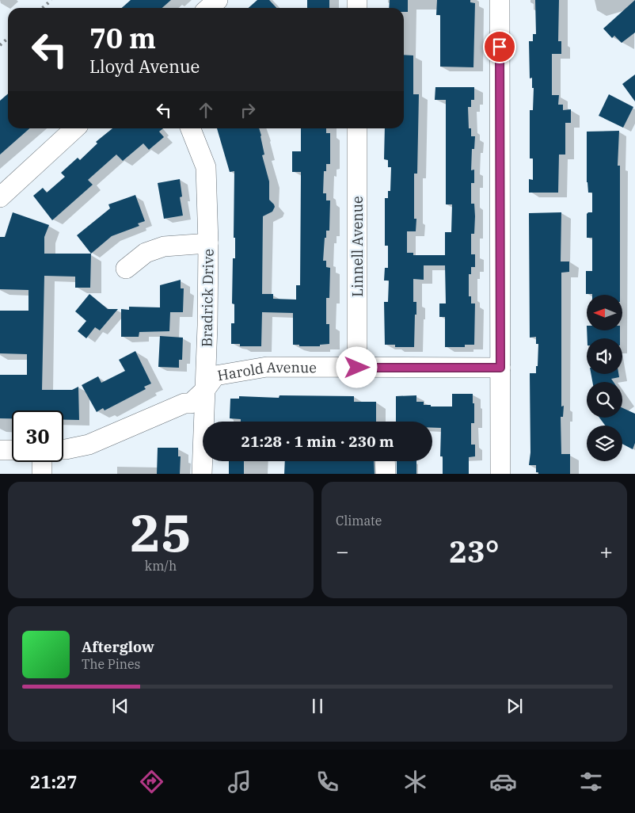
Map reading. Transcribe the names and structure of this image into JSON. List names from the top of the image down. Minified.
{"streets":{"street":["Linnell Avenue","Bradrick Drive","Harold Avenue"]},"crossings":[["Linnell Avenue","Harold Avenue"],["Bradrick Drive","Harold Avenue"]],"north":"left","page":{"turn":["70 m","Lloyd Avenue"],"limit":"30","trip":"21:28 · 1 min · 230 m","tile":[["25","km/h"],"Climate"],"heat":["−","23°","+"],"song":["Afterglow","The Pines"],"tabs":"21:27"}}
